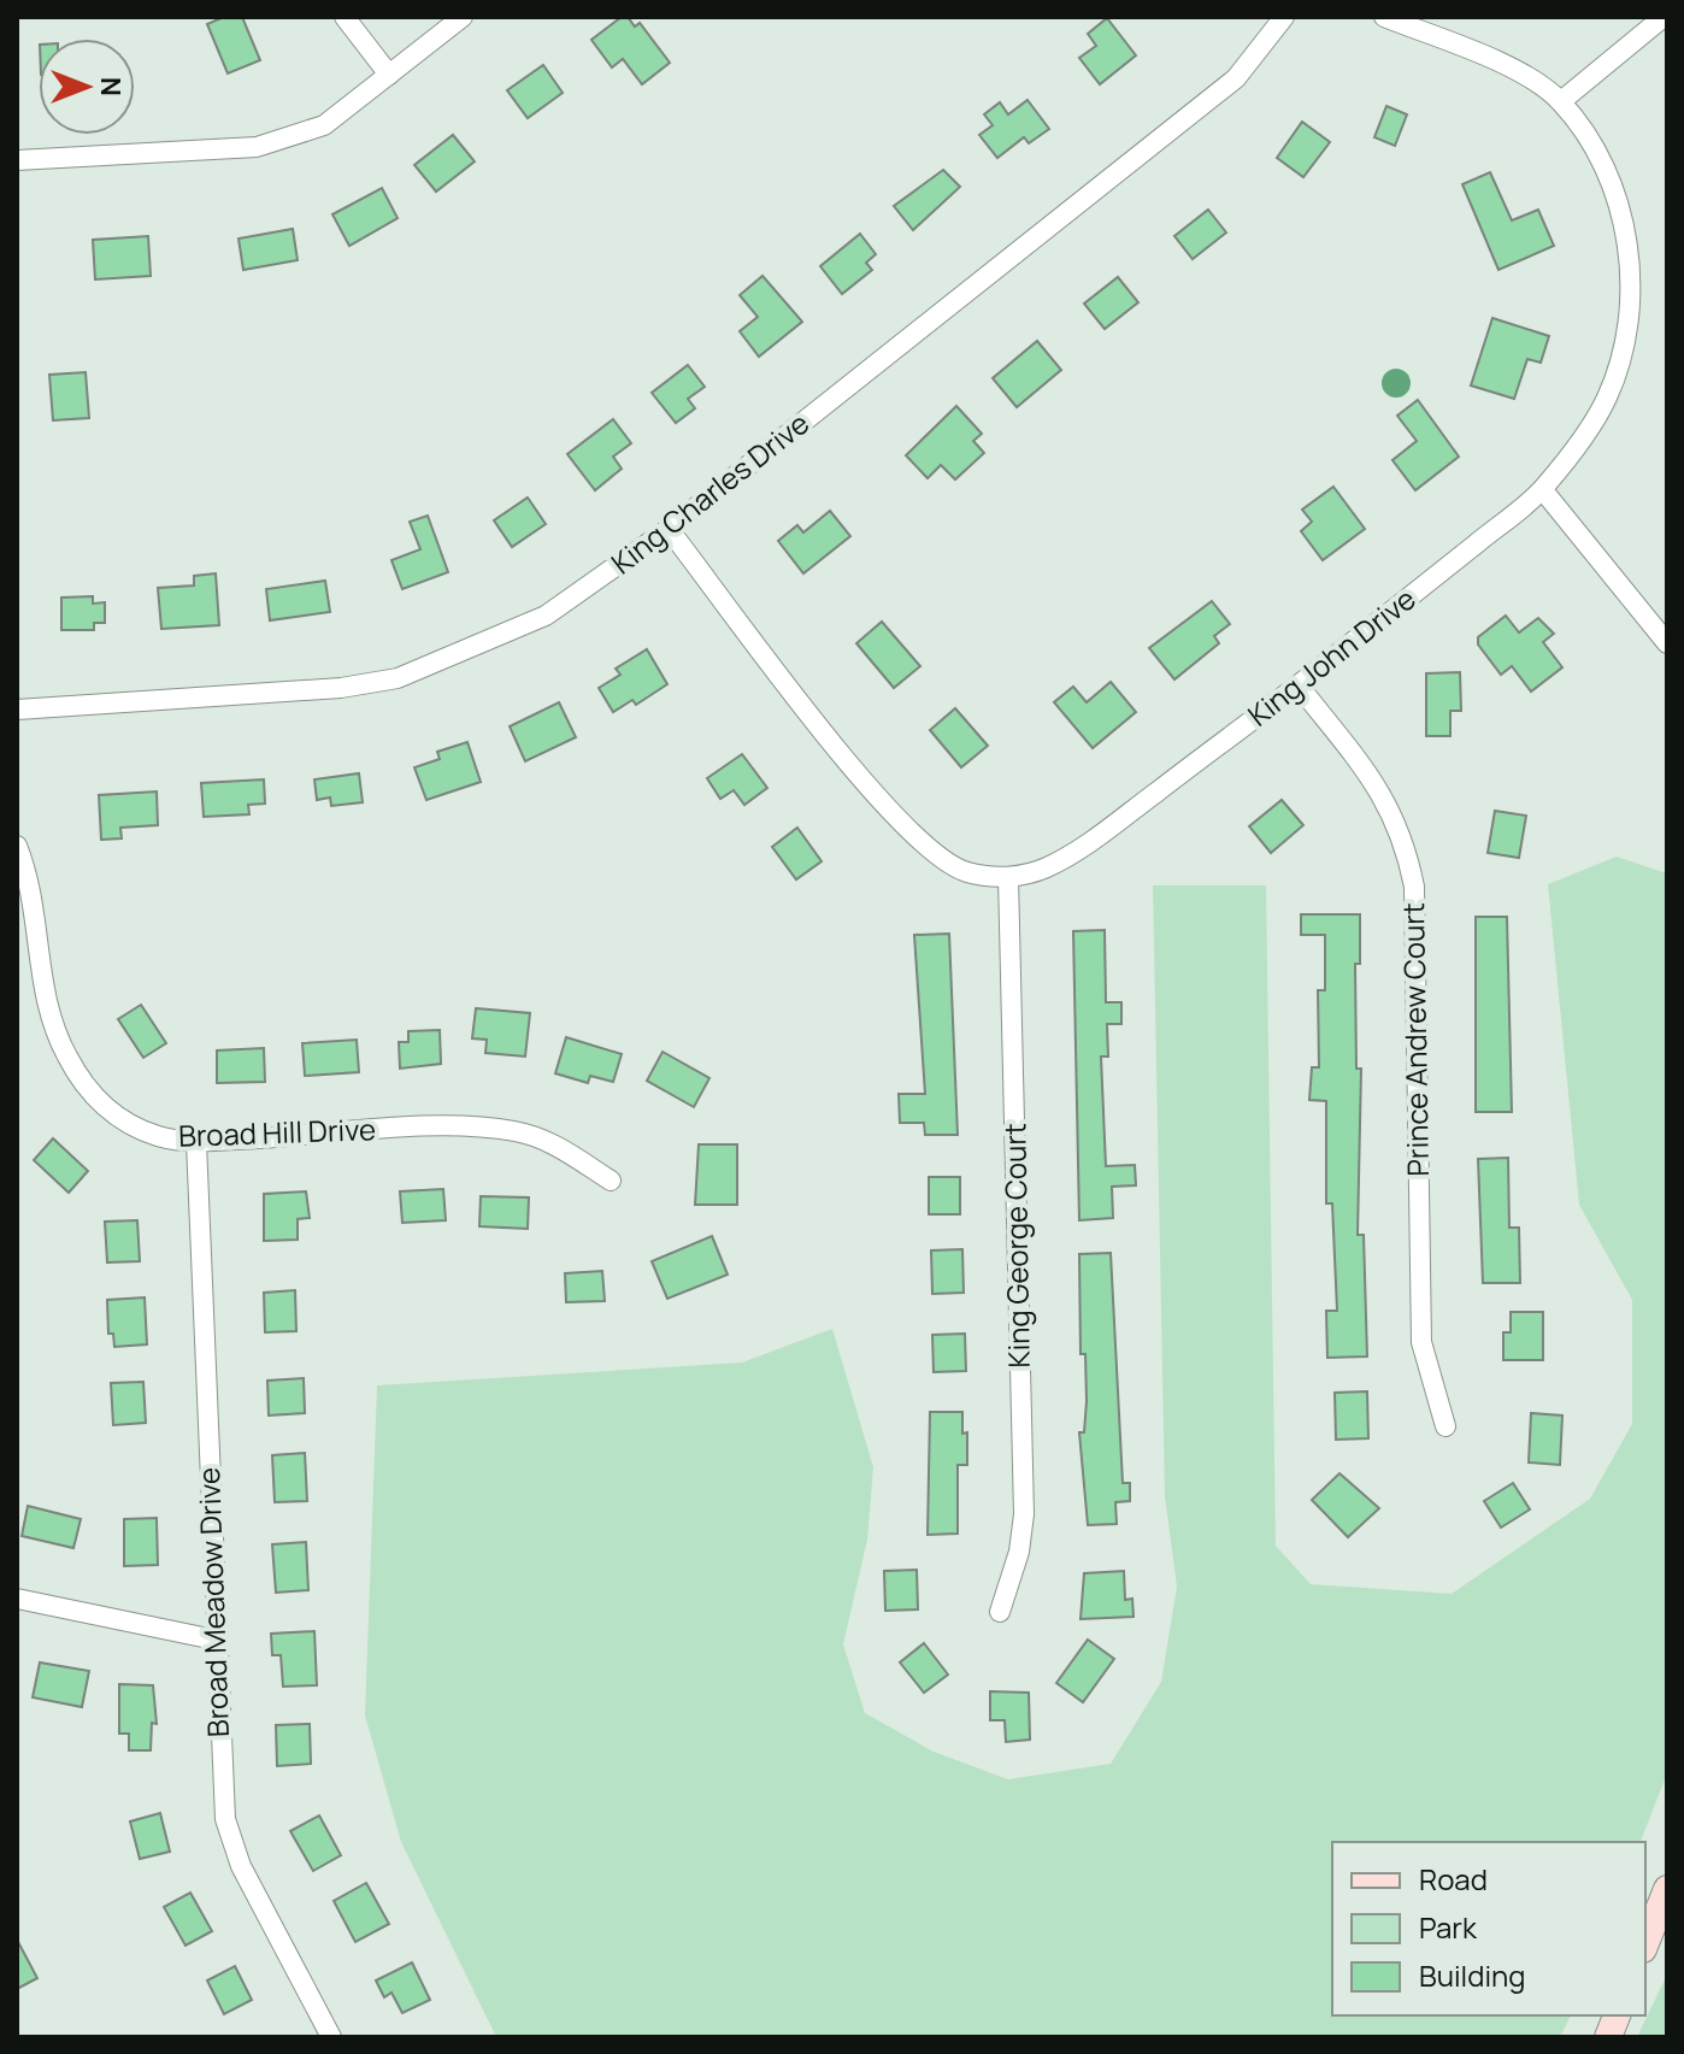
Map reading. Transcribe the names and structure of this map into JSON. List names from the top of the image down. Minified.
{"streets":{"street":["King Charles Drive","King John Drive","Prince Andrew Court","Broad Hill Drive","King George Court","Broad Meadow Drive"]},"crossings":[["King Charles Drive","King John Drive"],["King John Drive","Prince Andrew Court"],["King John Drive","King George Court"],["Broad Hill Drive","Broad Meadow Drive"]],"legend":["Road","Park","Building"],"north":"right"}
